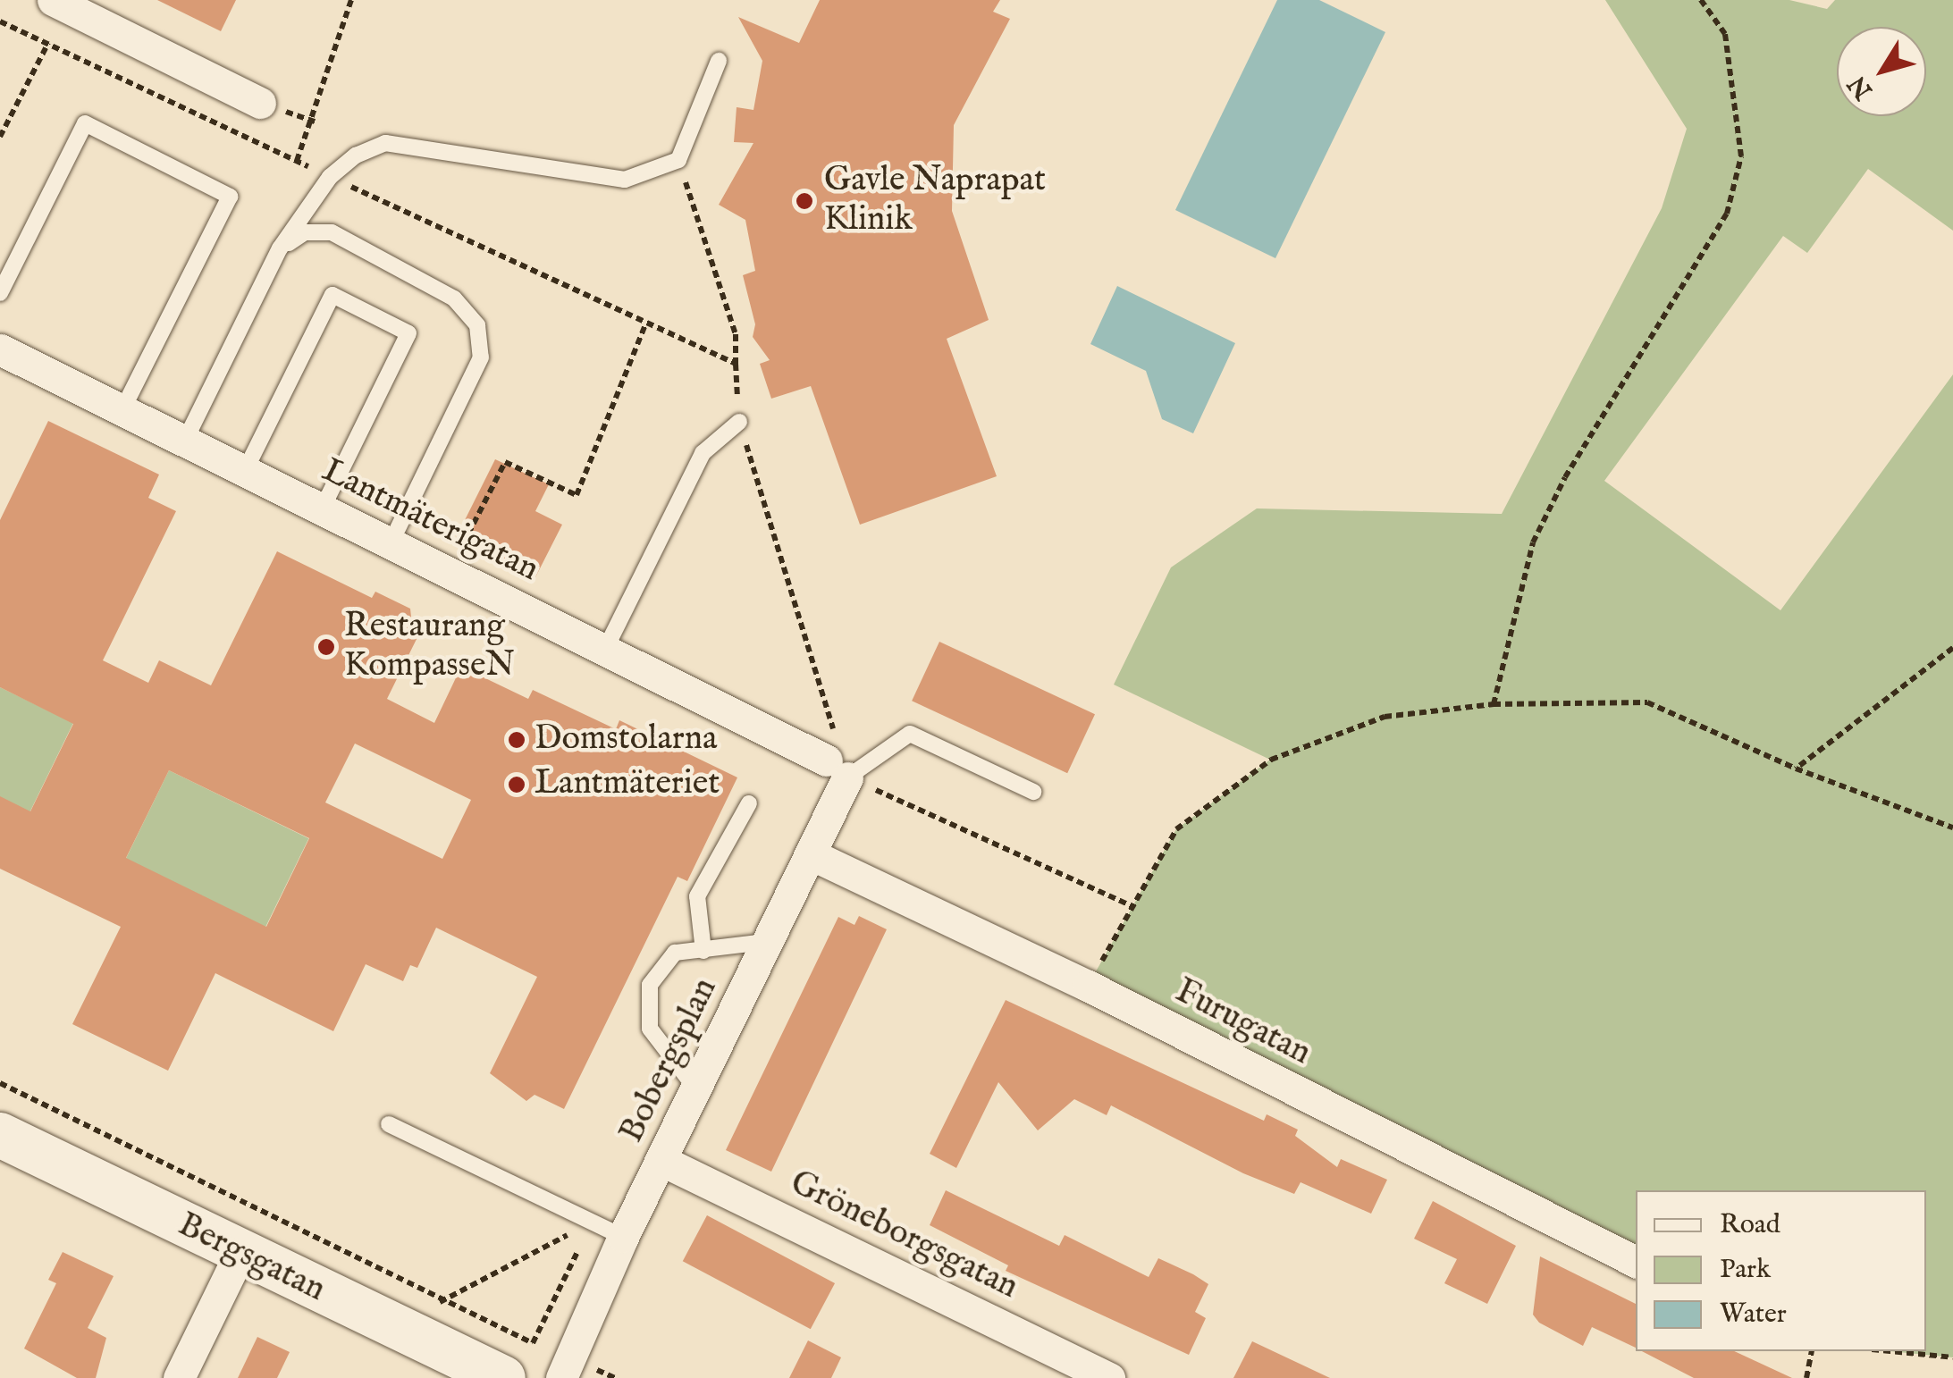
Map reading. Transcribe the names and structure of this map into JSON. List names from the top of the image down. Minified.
{"streets":{"street":["Lantmäterigatan","Furugatan","Bobergsplan","Gröneborgsgatan","Bergsgatan"]},"crossings":[["Lantmäterigatan","Bobergsplan"],["Furugatan","Bobergsplan"],["Bobergsplan","Gröneborgsgatan"]],"places":["Gavle Naprapat Klinik","Restaurang KompasseN","Domstolarna","Lantmäteriet"],"legend":["Road","Park","Water"],"north":"bottom left"}
